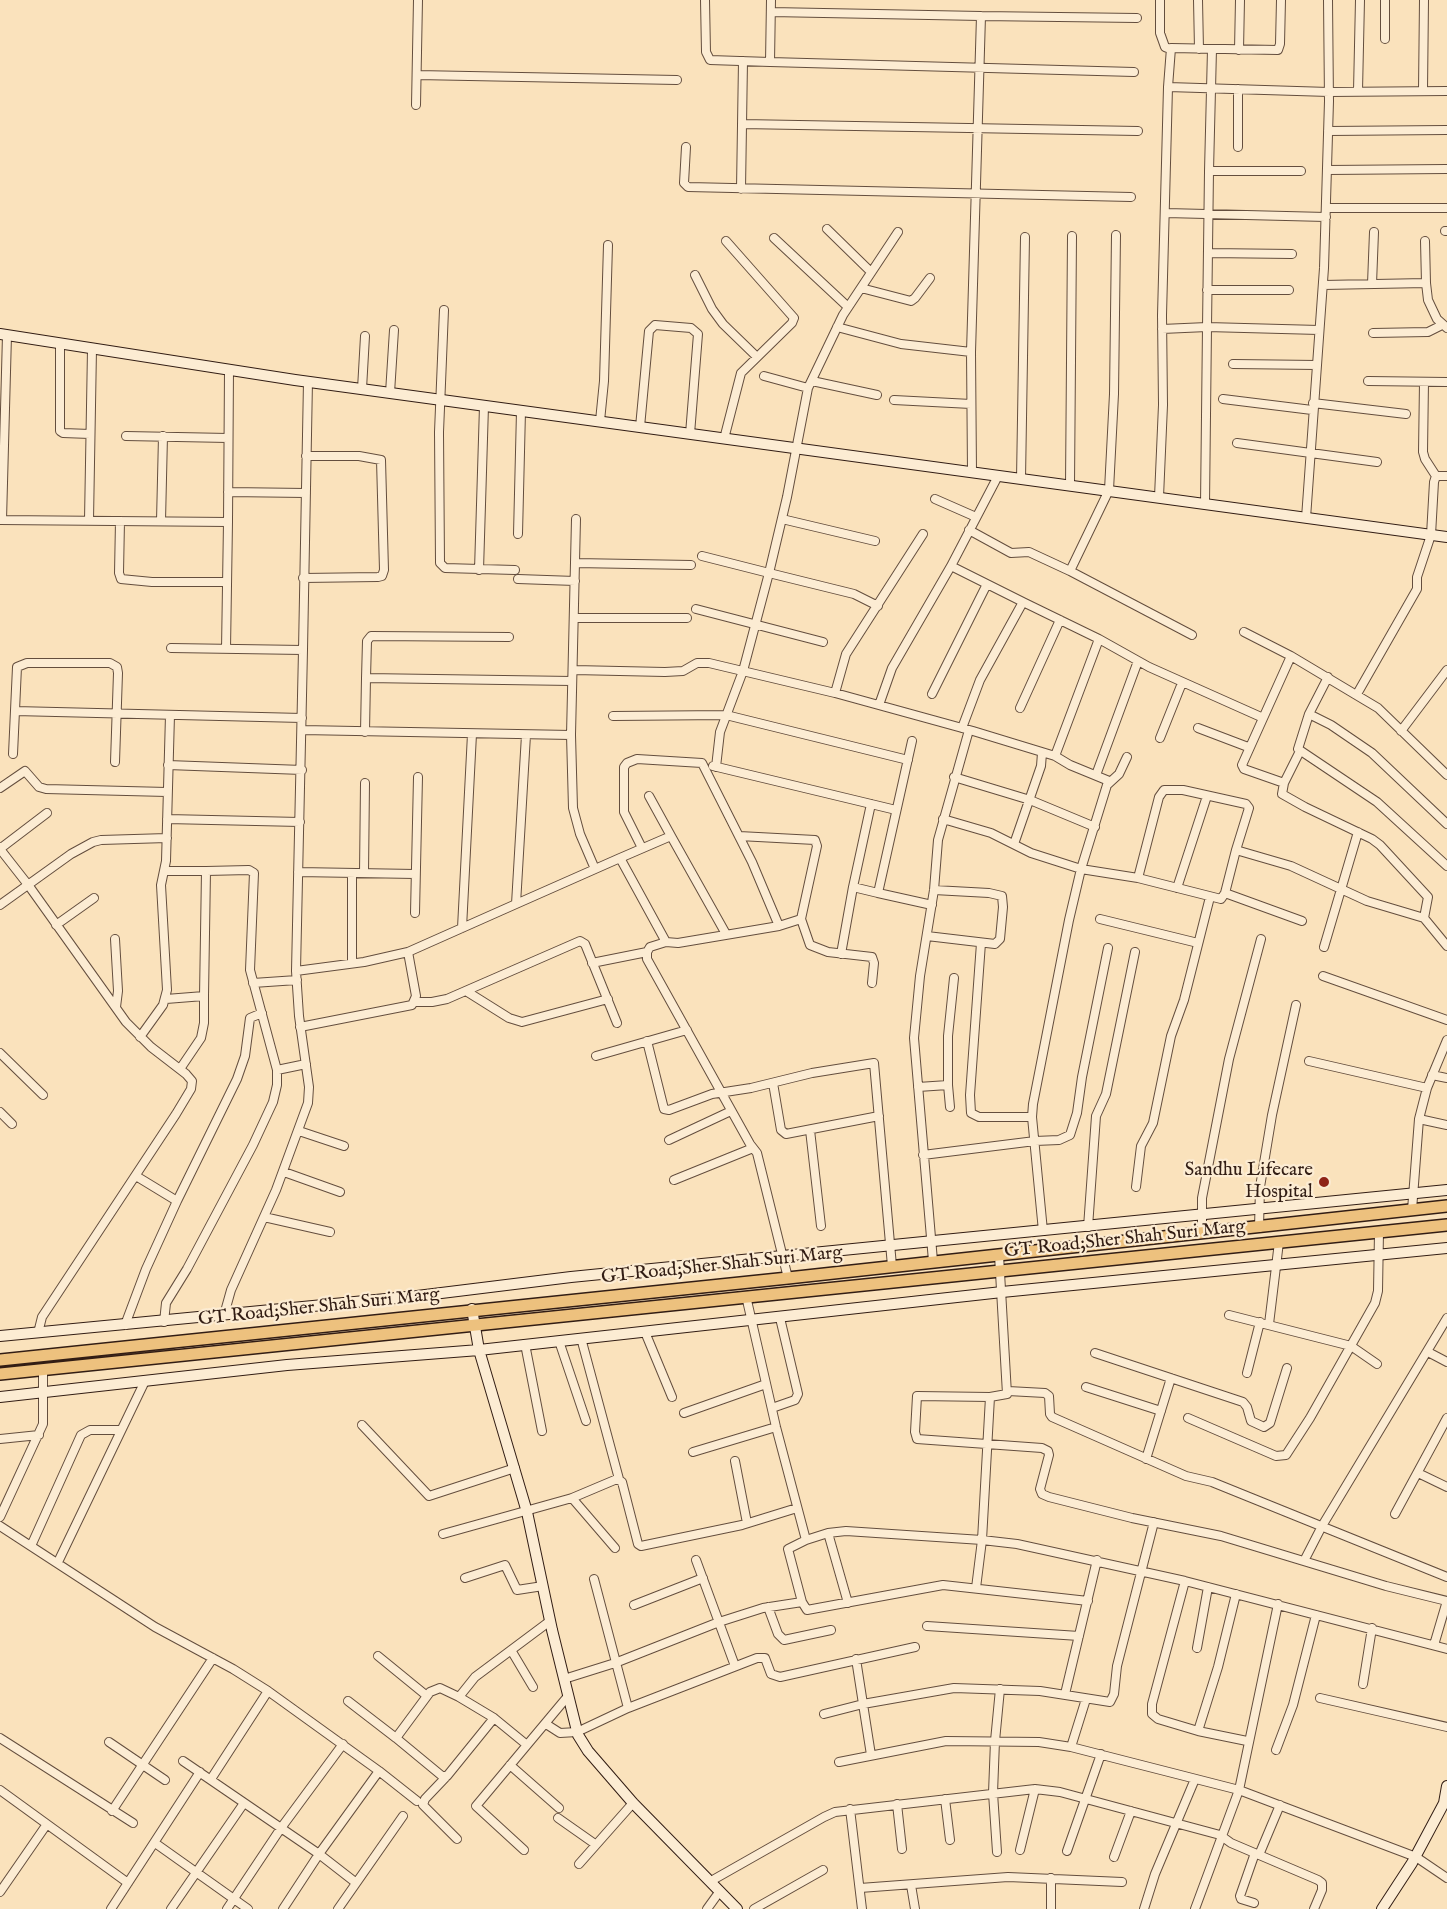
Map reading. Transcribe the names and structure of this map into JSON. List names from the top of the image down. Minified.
{"streets":{"main road":["GT Road;Sher Shah Suri Marg"]},"places":["Sandhu Lifecare Hospital"]}
